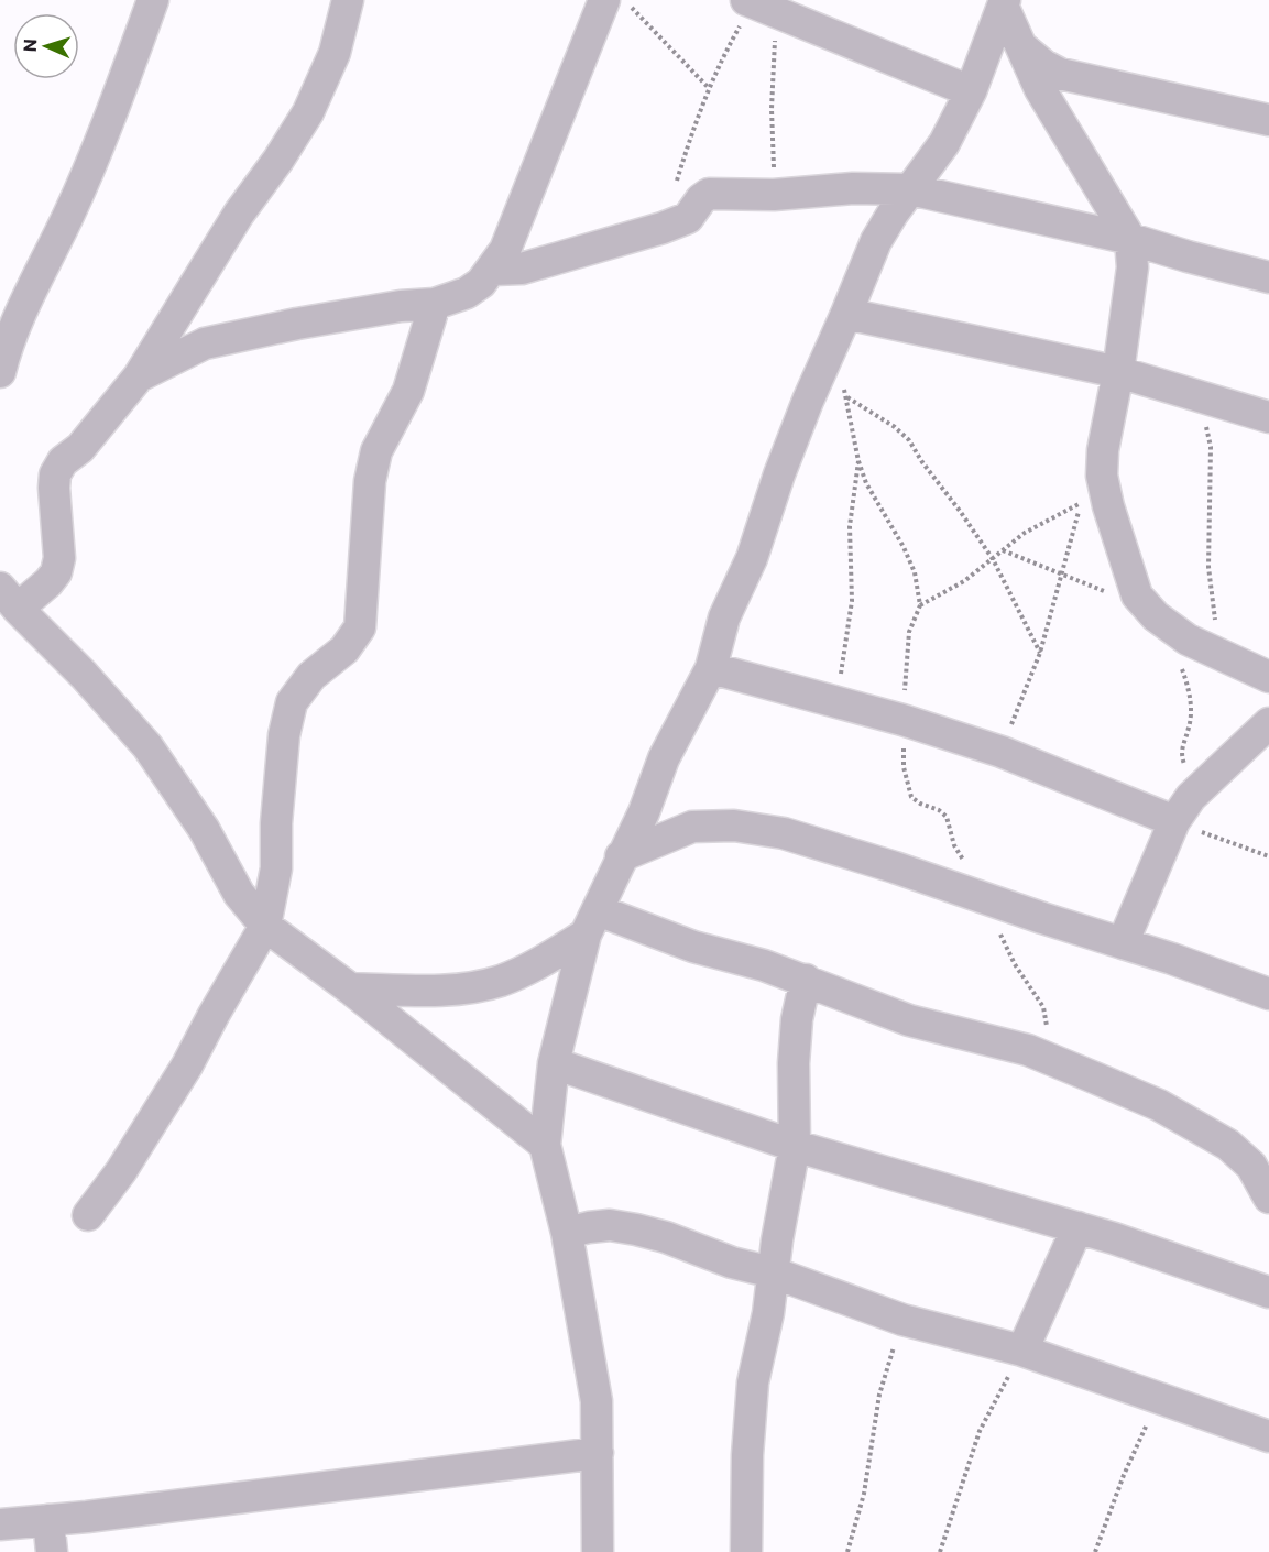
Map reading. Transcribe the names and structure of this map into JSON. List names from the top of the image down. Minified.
{"north":"left"}
